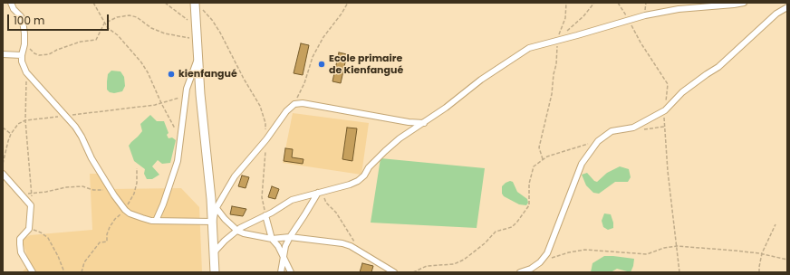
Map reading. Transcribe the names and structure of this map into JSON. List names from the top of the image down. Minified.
{"places":["Ecole primaire de Kienfangué","kienfangué"],"scale_bar":"100 m"}
